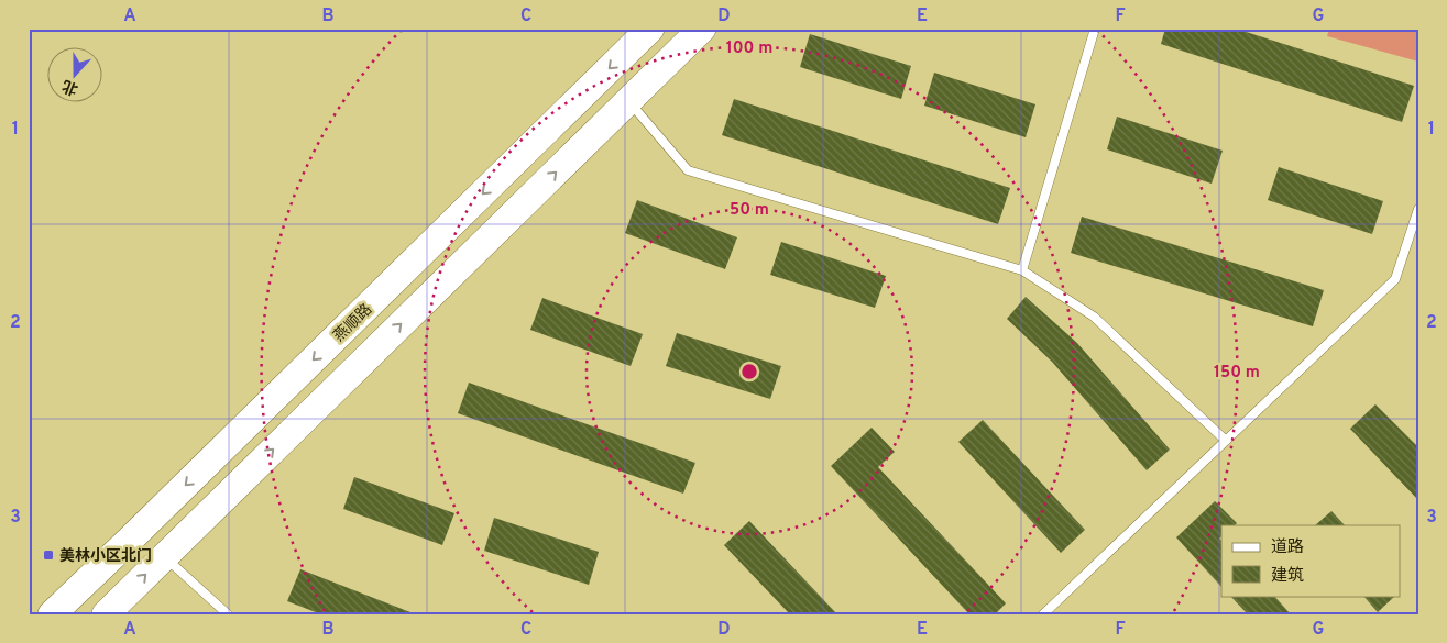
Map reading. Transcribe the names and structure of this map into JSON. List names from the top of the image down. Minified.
{"streets":{"main road":["燕顺路"]},"places":{"transit":["美林小区北门"]},"legend":["道路","建筑"],"north":"bottom","grid":{"columns":["A","B","C","D","E","F","G"],"rows":["1","2","3"]},"rings":["100 m","50 m","150 m"]}
